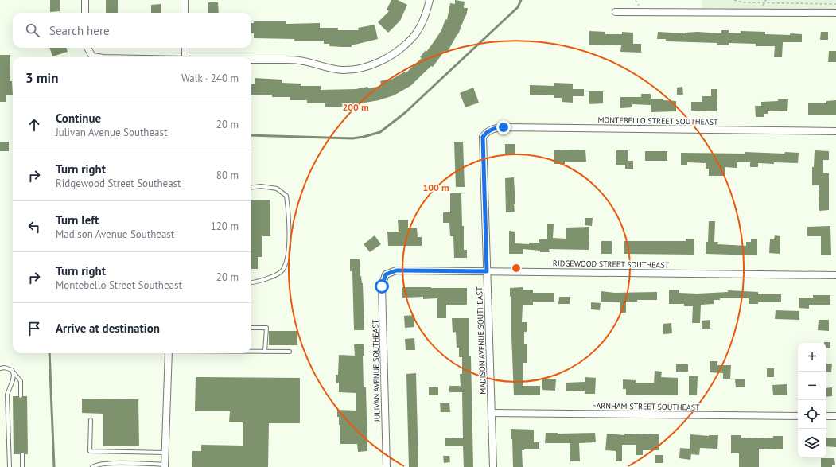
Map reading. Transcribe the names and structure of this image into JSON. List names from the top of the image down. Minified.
{"streets":{"street":["MONTEBELLO STREET SOUTHEAST","RIDGEWOOD STREET SOUTHEAST","MADISON AVENUE SOUTHEAST","JULIVAN AVENUE SOUTHEAST","FARNHAM STREET SOUTHEAST"]},"crossings":[["MONTEBELLO STREET SOUTHEAST","MADISON AVENUE SOUTHEAST"],["RIDGEWOOD STREET SOUTHEAST","MADISON AVENUE SOUTHEAST"],["RIDGEWOOD STREET SOUTHEAST","JULIVAN AVENUE SOUTHEAST"],["MADISON AVENUE SOUTHEAST","FARNHAM STREET SOUTHEAST"]],"page":{"search":"Search here","heading":["3 min","Walk · 240 m"],"list":[["Continue","Julivan Avenue Southeast","20 m"],["Turn right","Ridgewood Street Southeast","80 m"],["Turn left","Madison Avenue Southeast","120 m"],["Turn right","Montebello Street Southeast","20 m"],"Arrive at destination"],"map_buttons":["+","−"]},"rings":["200 m","100 m"]}
